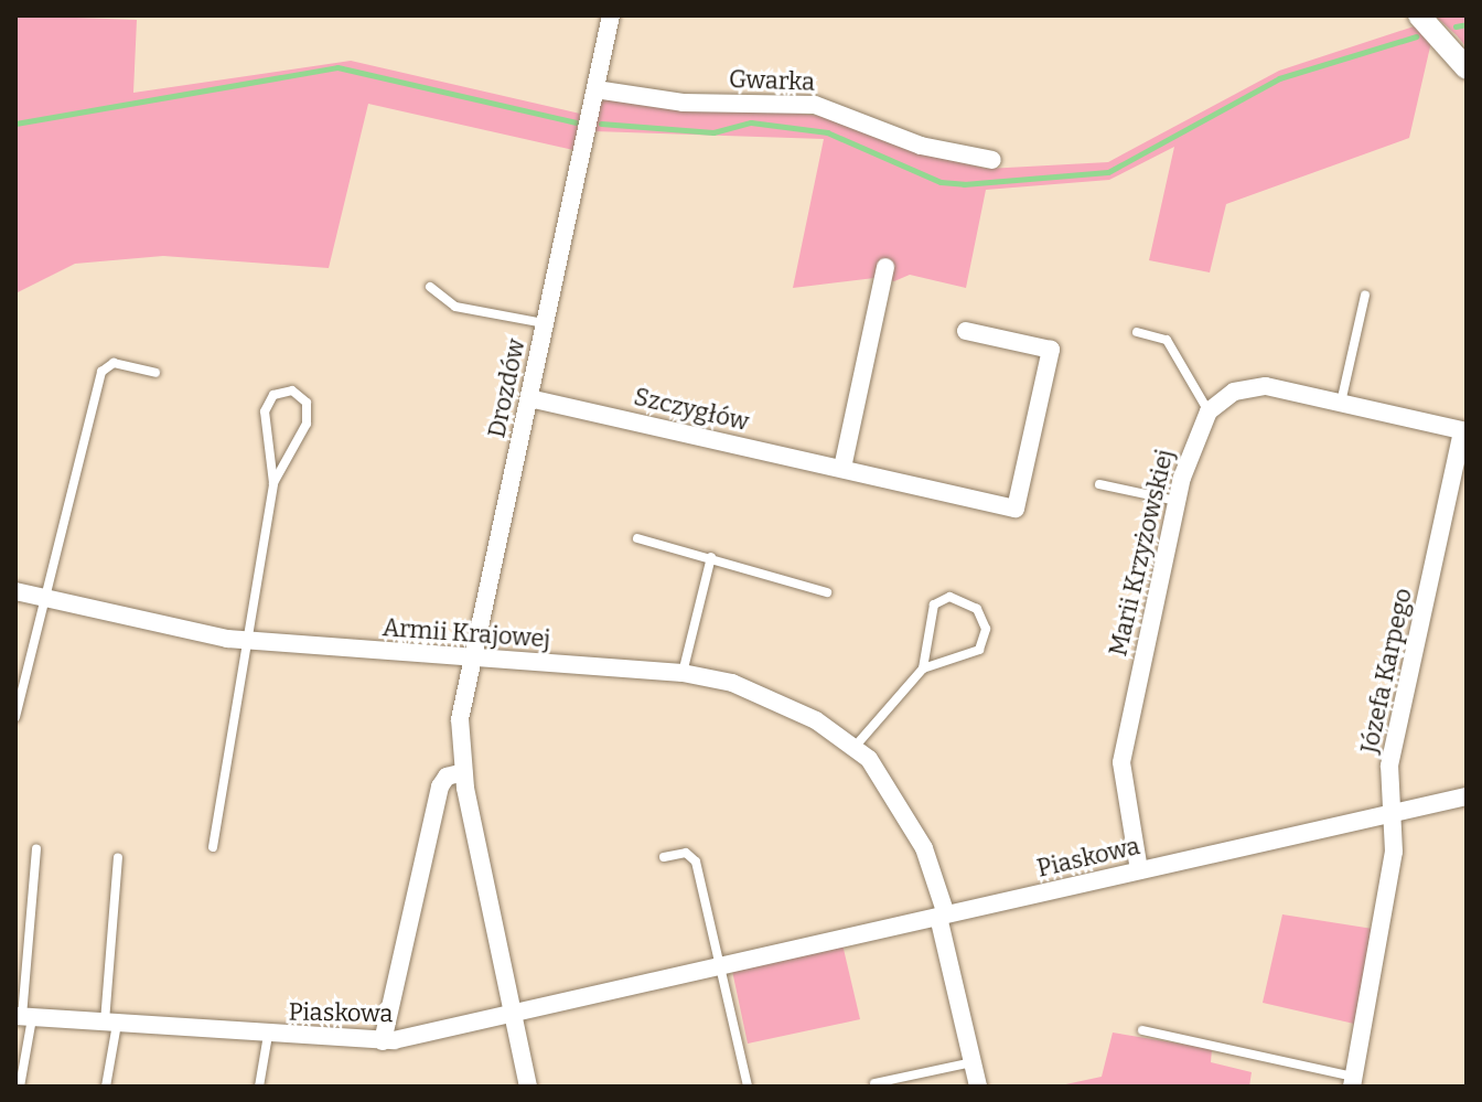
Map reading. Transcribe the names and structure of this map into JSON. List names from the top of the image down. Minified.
{"streets":{"street":["Gwarka","Drozdów","Szczygłów","Marii Krzyżowskiej","Armii Krajowej","Józefa Karpego","Piaskowa"]},"crossings":[["Gwarka","Drozdów"],["Drozdów","Szczygłów"],["Drozdów","Armii Krajowej"],["Drozdów","Piaskowa"],["Marii Krzyżowskiej","Piaskowa"],["Armii Krajowej","Piaskowa"],["Józefa Karpego","Piaskowa"]]}
